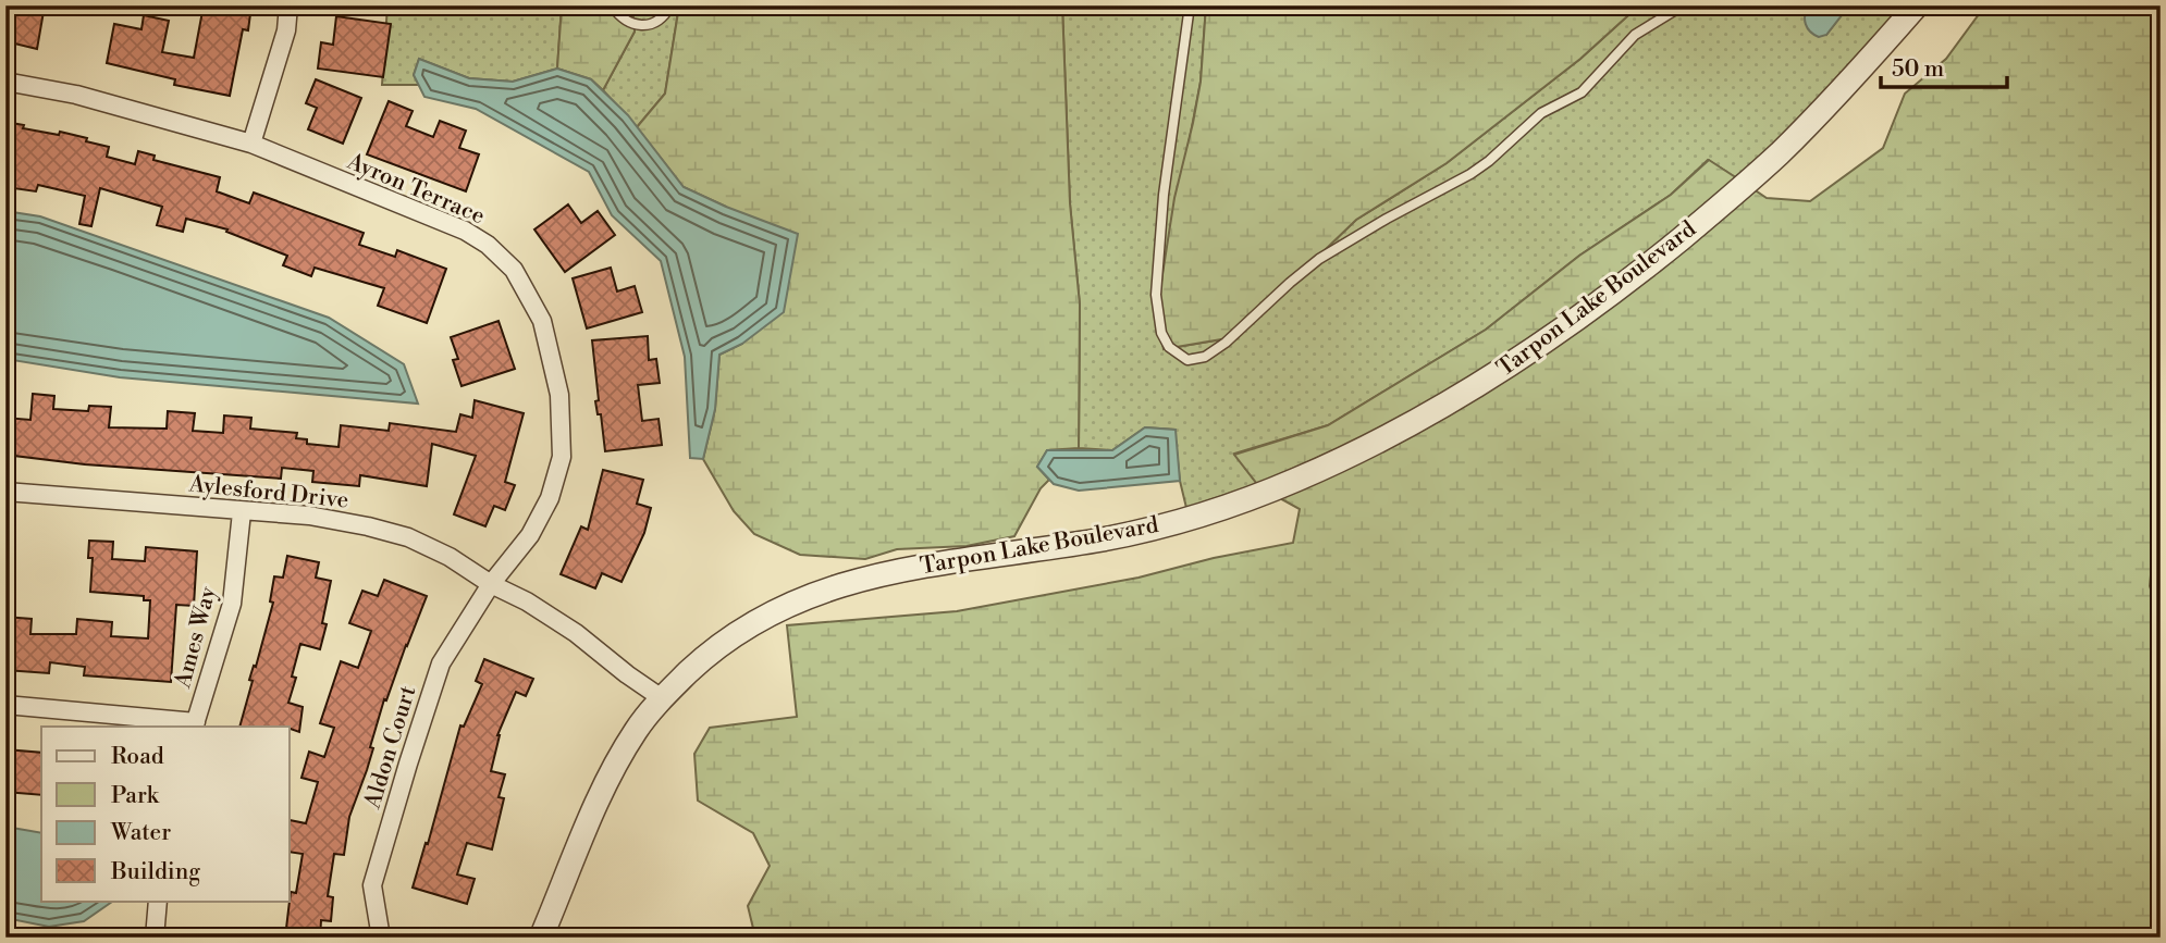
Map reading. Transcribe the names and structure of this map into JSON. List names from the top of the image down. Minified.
{"streets":{"street":["Ayron Terrace","Tarpon Lake Boulevard","Aylesford Drive","Ames Way","Aldon Court"]},"crossings":[["Ayron Terrace","Aylesford Drive"],["Ayron Terrace","Aldon Court"],["Tarpon Lake Boulevard","Aylesford Drive"],["Aylesford Drive","Ames Way"],["Aylesford Drive","Aldon Court"]],"legend":["Road","Park","Water","Building"],"scale_bar":"50 m"}
